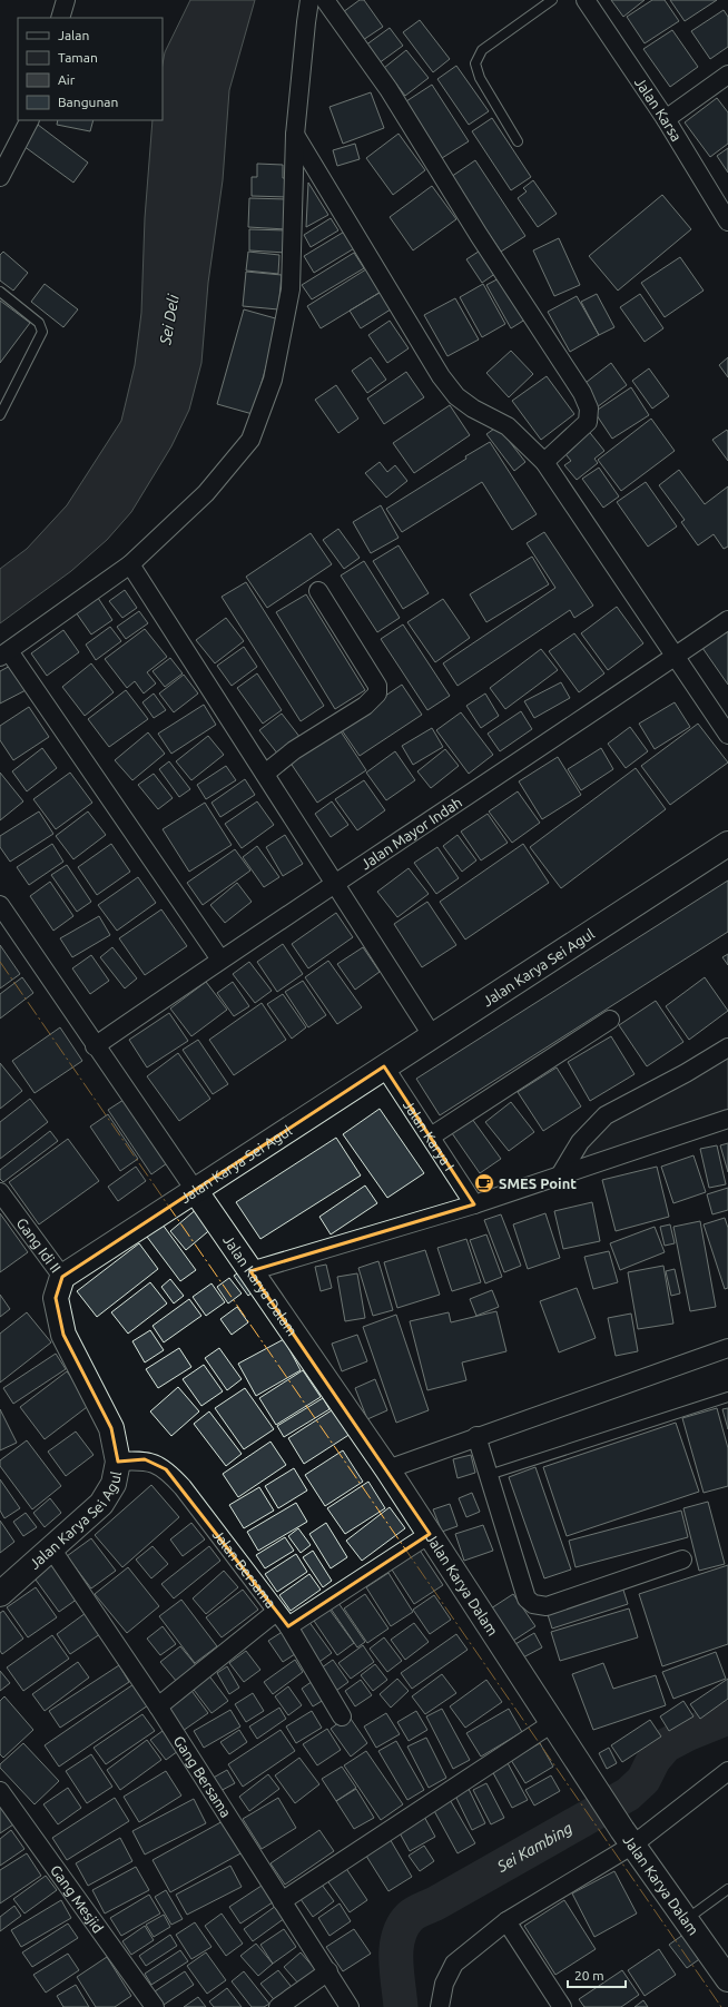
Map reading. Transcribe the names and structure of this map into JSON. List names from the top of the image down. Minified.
{"streets":{"main road":["Jalan Karya Sei Agul","Jalan Karya Dalam"],"street":["Jalan Karsa","Jalan Mayor Indah","Jalan Karya I","Gang Idi II","Jalan Bersama","Gang Bersama","Gang Mesjid"]},"crossings":[["Jalan Karya Sei Agul","Jalan Karya I"],["Jalan Karya Sei Agul","Gang Idi II"],["Jalan Karya Sei Agul","Jalan Karya Dalam"],["Jalan Karya Sei Agul","Jalan Bersama"],["Jalan Karya Sei Agul","Gang Bersama"]],"water":["Sei Deli","Sei Kambing"],"places":{"cafe":["SMES Point"]},"legend":["Jalan","Taman","Air","Bangunan"],"scale_bar":"20 m"}
